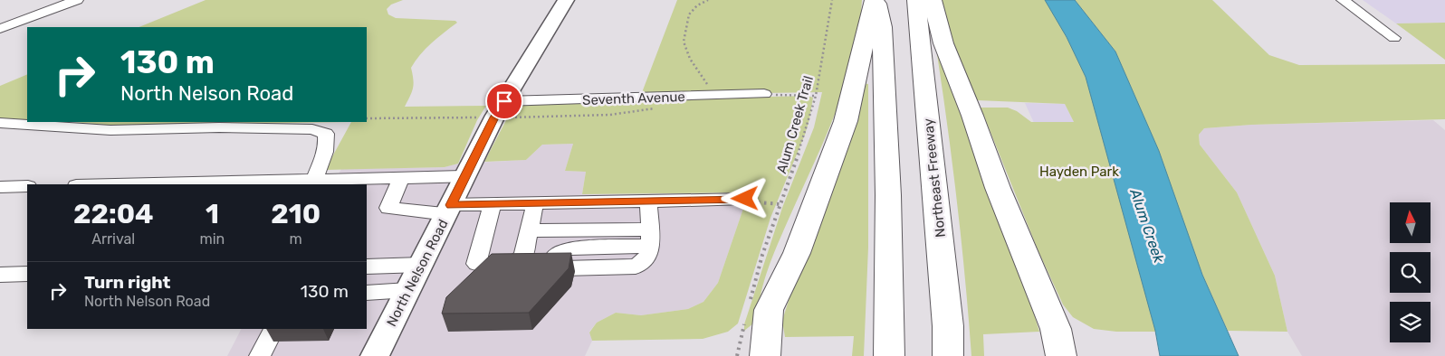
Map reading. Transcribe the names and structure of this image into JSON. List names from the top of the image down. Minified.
{"streets":{"highway":["Northeast Freeway"],"main road":["North Nelson Road"],"street":["Seventh Avenue"],"path":["Alum Creek Trail"]},"crossings":[["Seventh Avenue","North Nelson Road"]],"water":["Alum Creek"],"parks":["Hayden Park"],"north":"top","page":{"turn":["130 m","North Nelson Road"],"eta":["22:04","Arrival","1","min","210","m"],"list":[{"name":"Turn right","note":"North Nelson Road","value":"130 m"}]}}
